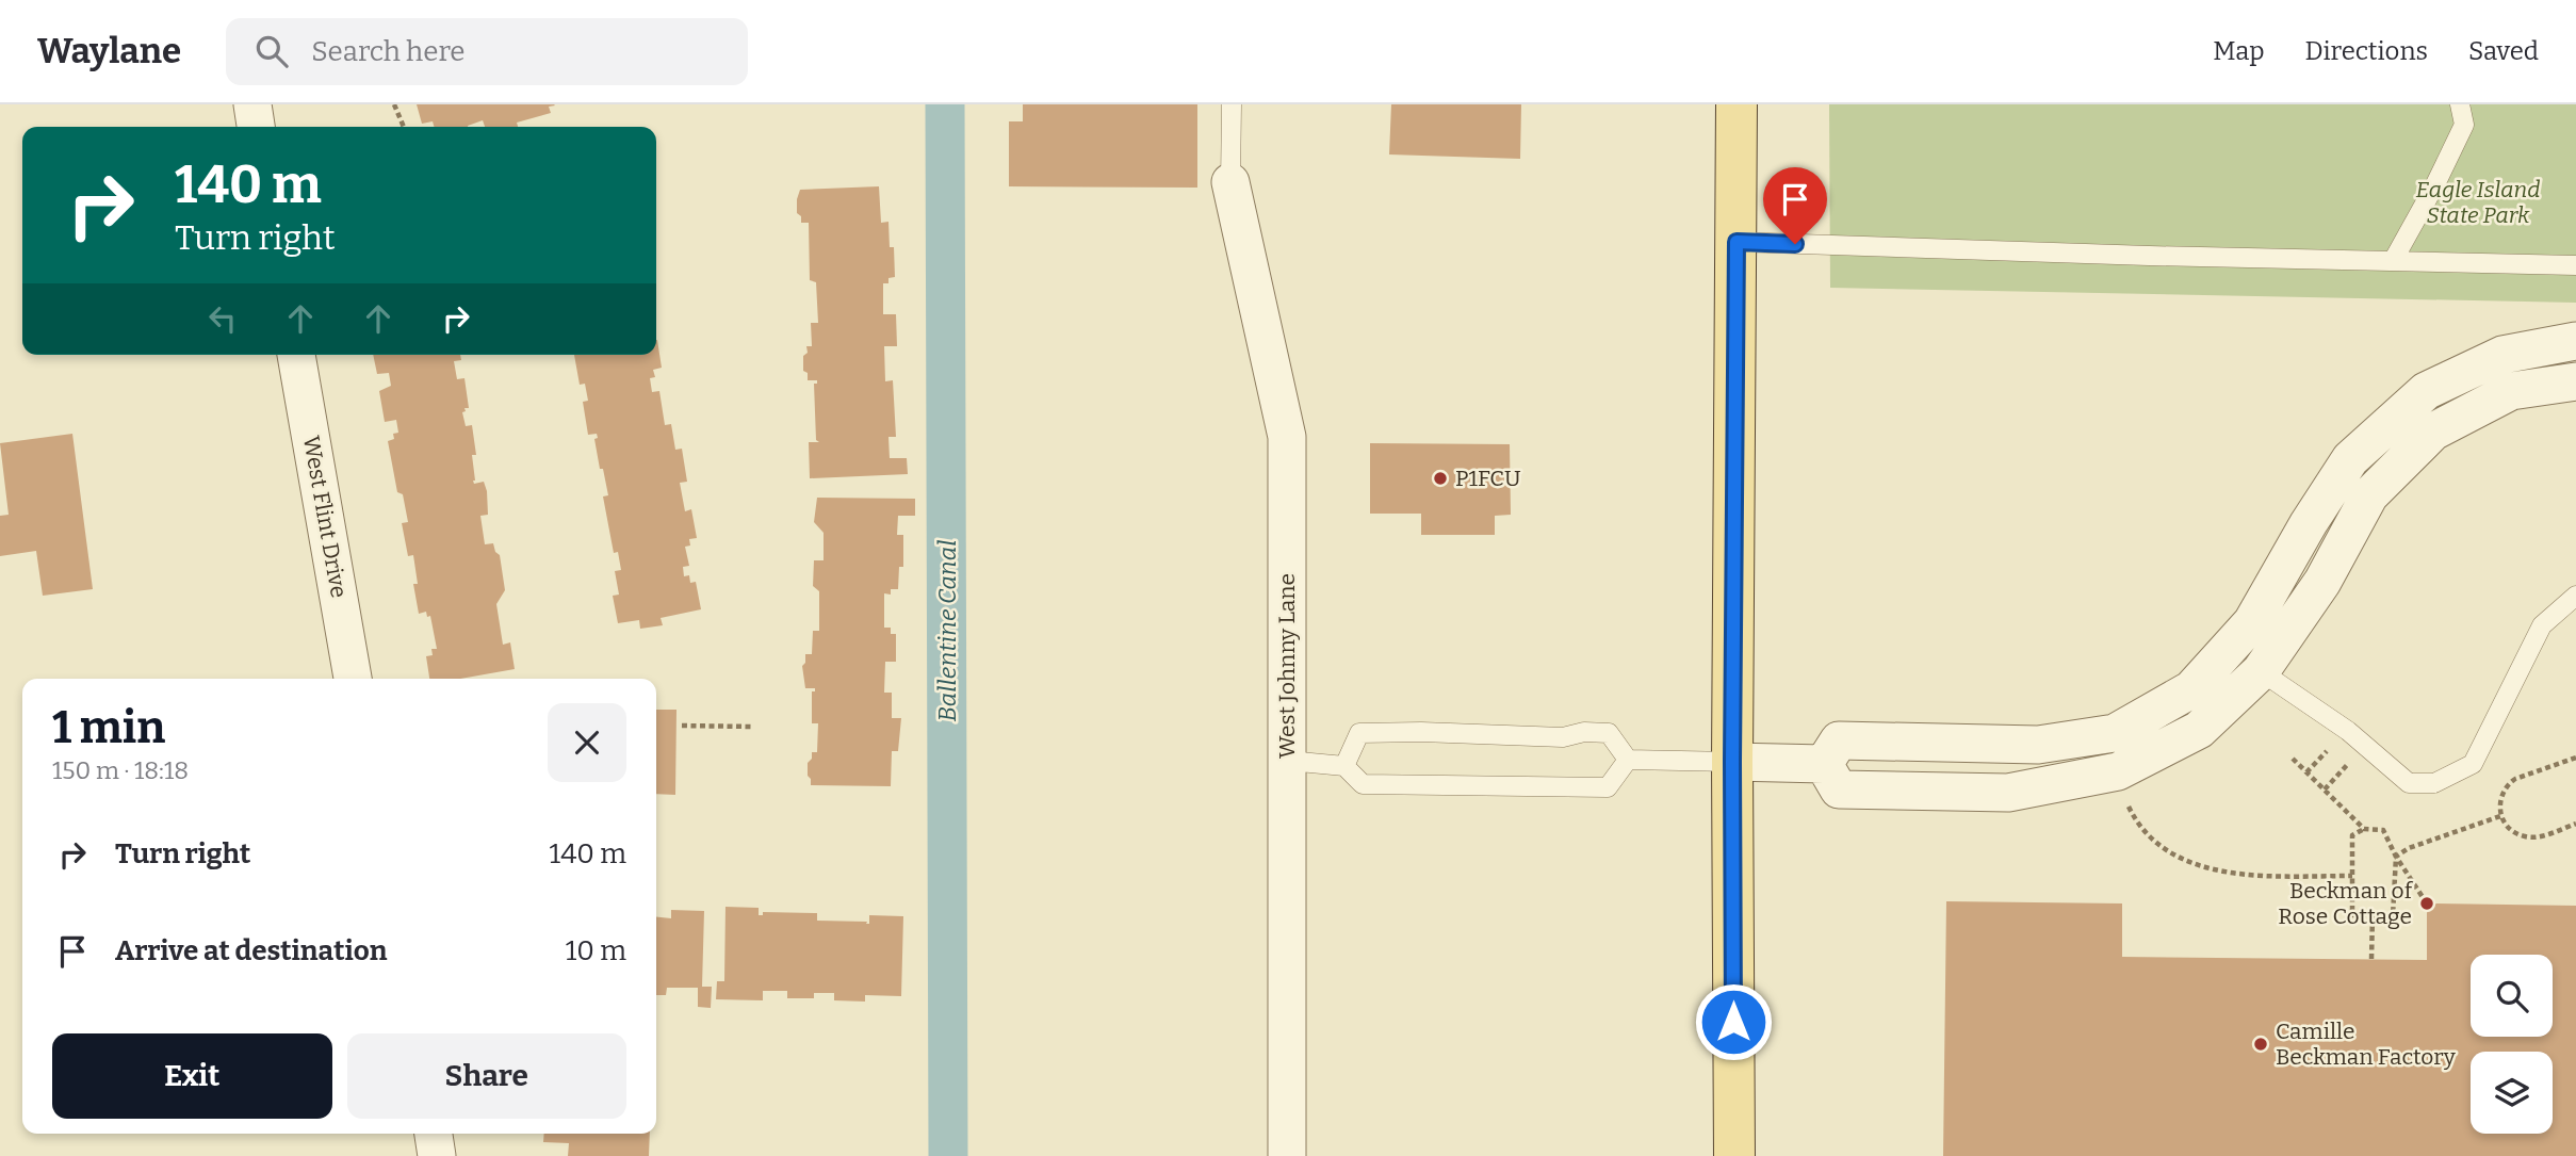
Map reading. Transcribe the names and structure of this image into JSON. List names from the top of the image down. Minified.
{"streets":{"street":["West Flint Drive","West Johnny Lane"]},"water":["Ballentine Canal"],"parks":["Eagle Island State Park"],"places":["P1FCU","Beckman of Rose Cottage","Camille Beckman Factory"],"page":{"header":"Waylane","search":"Search here","nav":["Map","Directions","Saved"],"turn":["140 m","Turn right"],"heading":["1 min","150 m · 18:18"],"list":[{"name":"Turn right","value":"140 m"},{"name":"Arrive at destination","value":"10 m"}],"buttons":["Exit","Share"]}}
